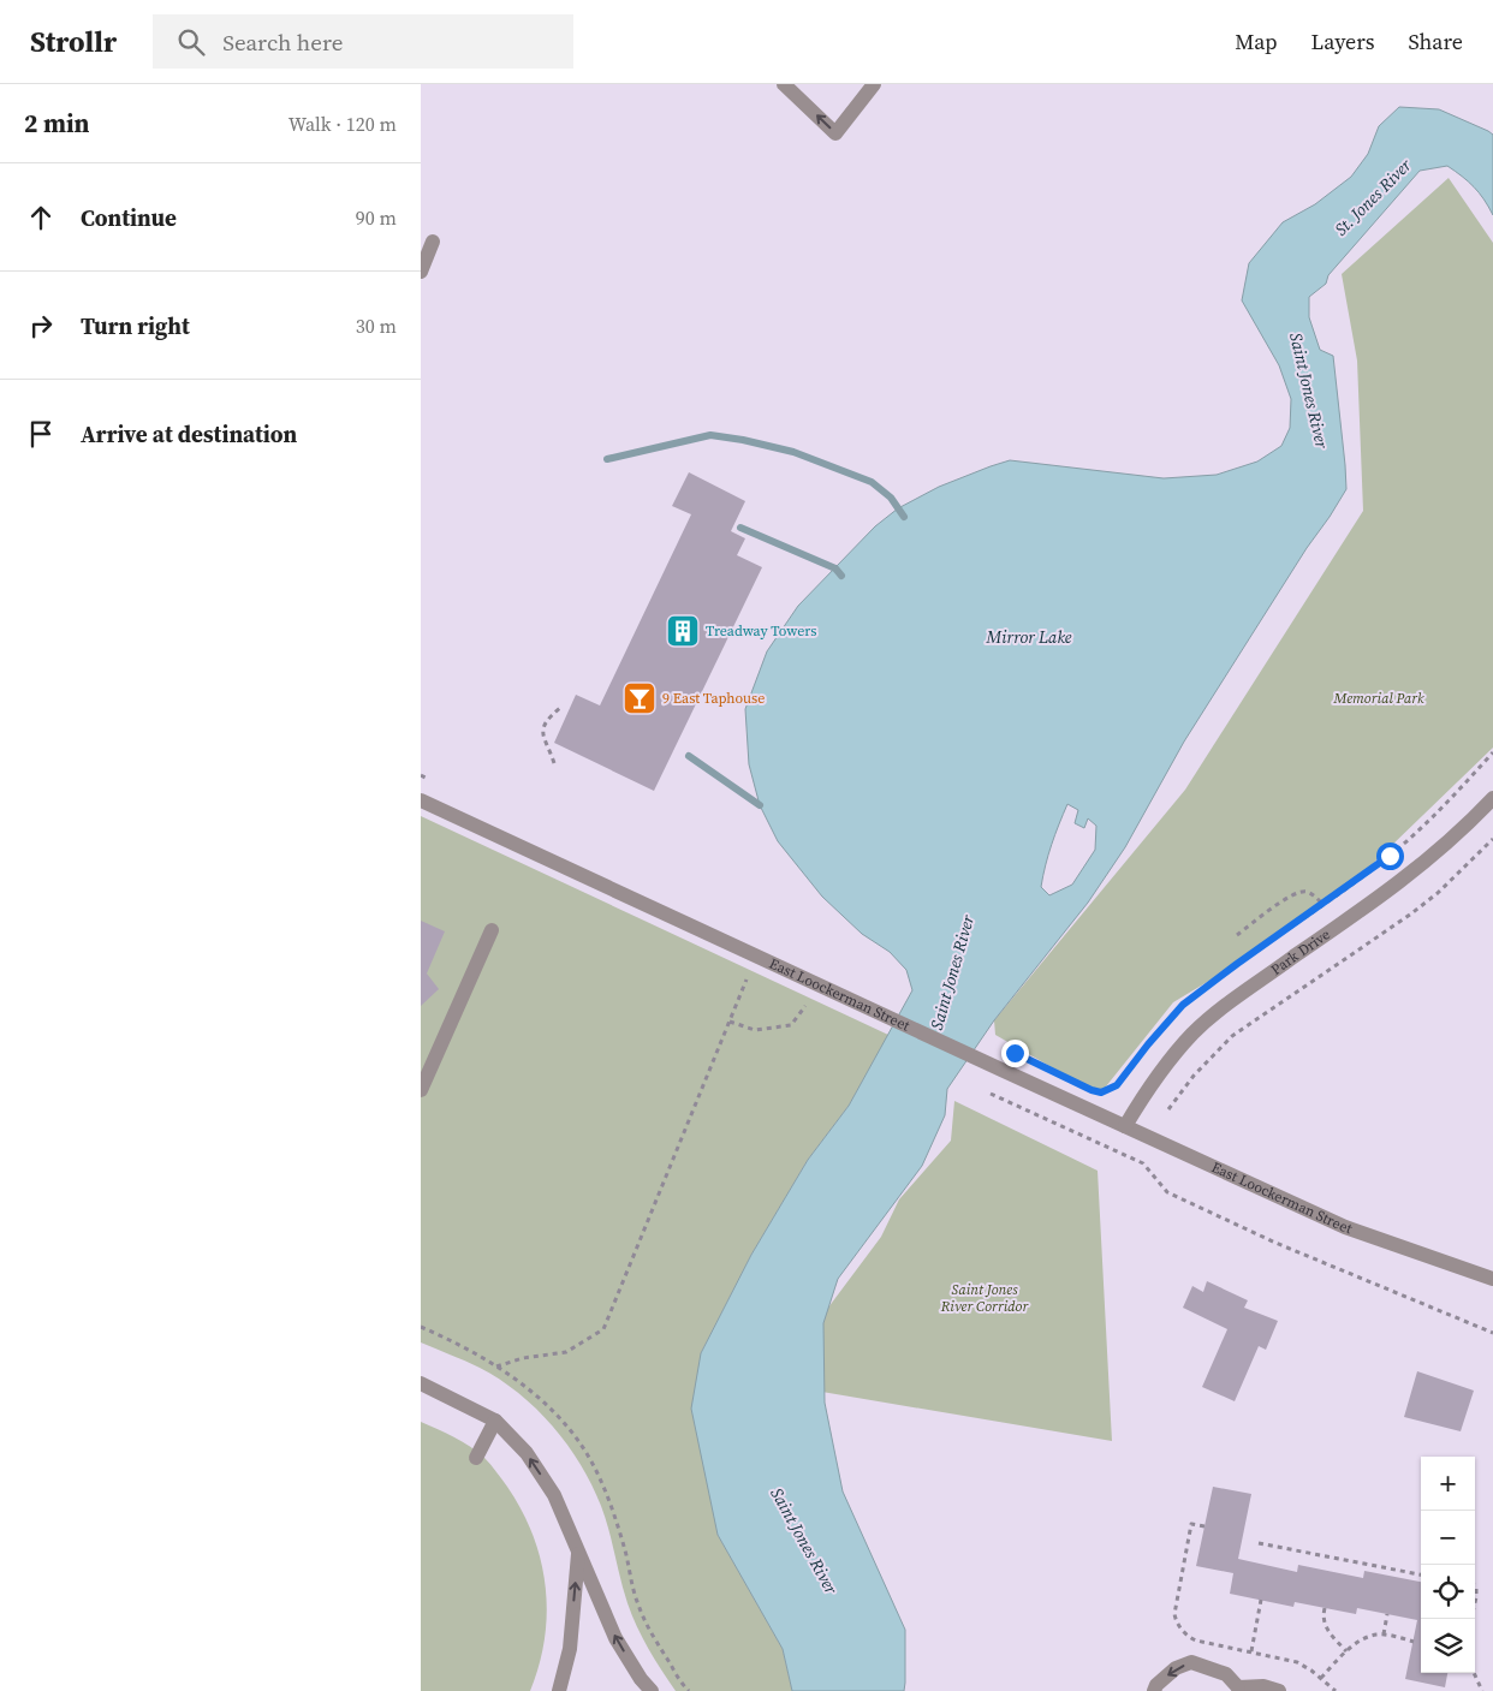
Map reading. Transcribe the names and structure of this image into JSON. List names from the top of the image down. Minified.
{"streets":{"street":["Park Drive","East Loockerman Street"]},"crossings":[["Park Drive","East Loockerman Street"]],"water":["St. Jones River","Saint Jones River","Mirror Lake"],"parks":["Memorial Park","Saint Jones River Corridor"],"places":{"building":["Treadway Towers"],"bar":["9 East Taphouse"]},"page":{"header":"Strollr","search":"Search here","nav":["Map","Layers","Share"],"heading":["2 min","Walk · 120 m"],"list":[["Continue","90 m"],["Turn right","30 m"],"Arrive at destination"],"map_buttons":["+","−"]}}
